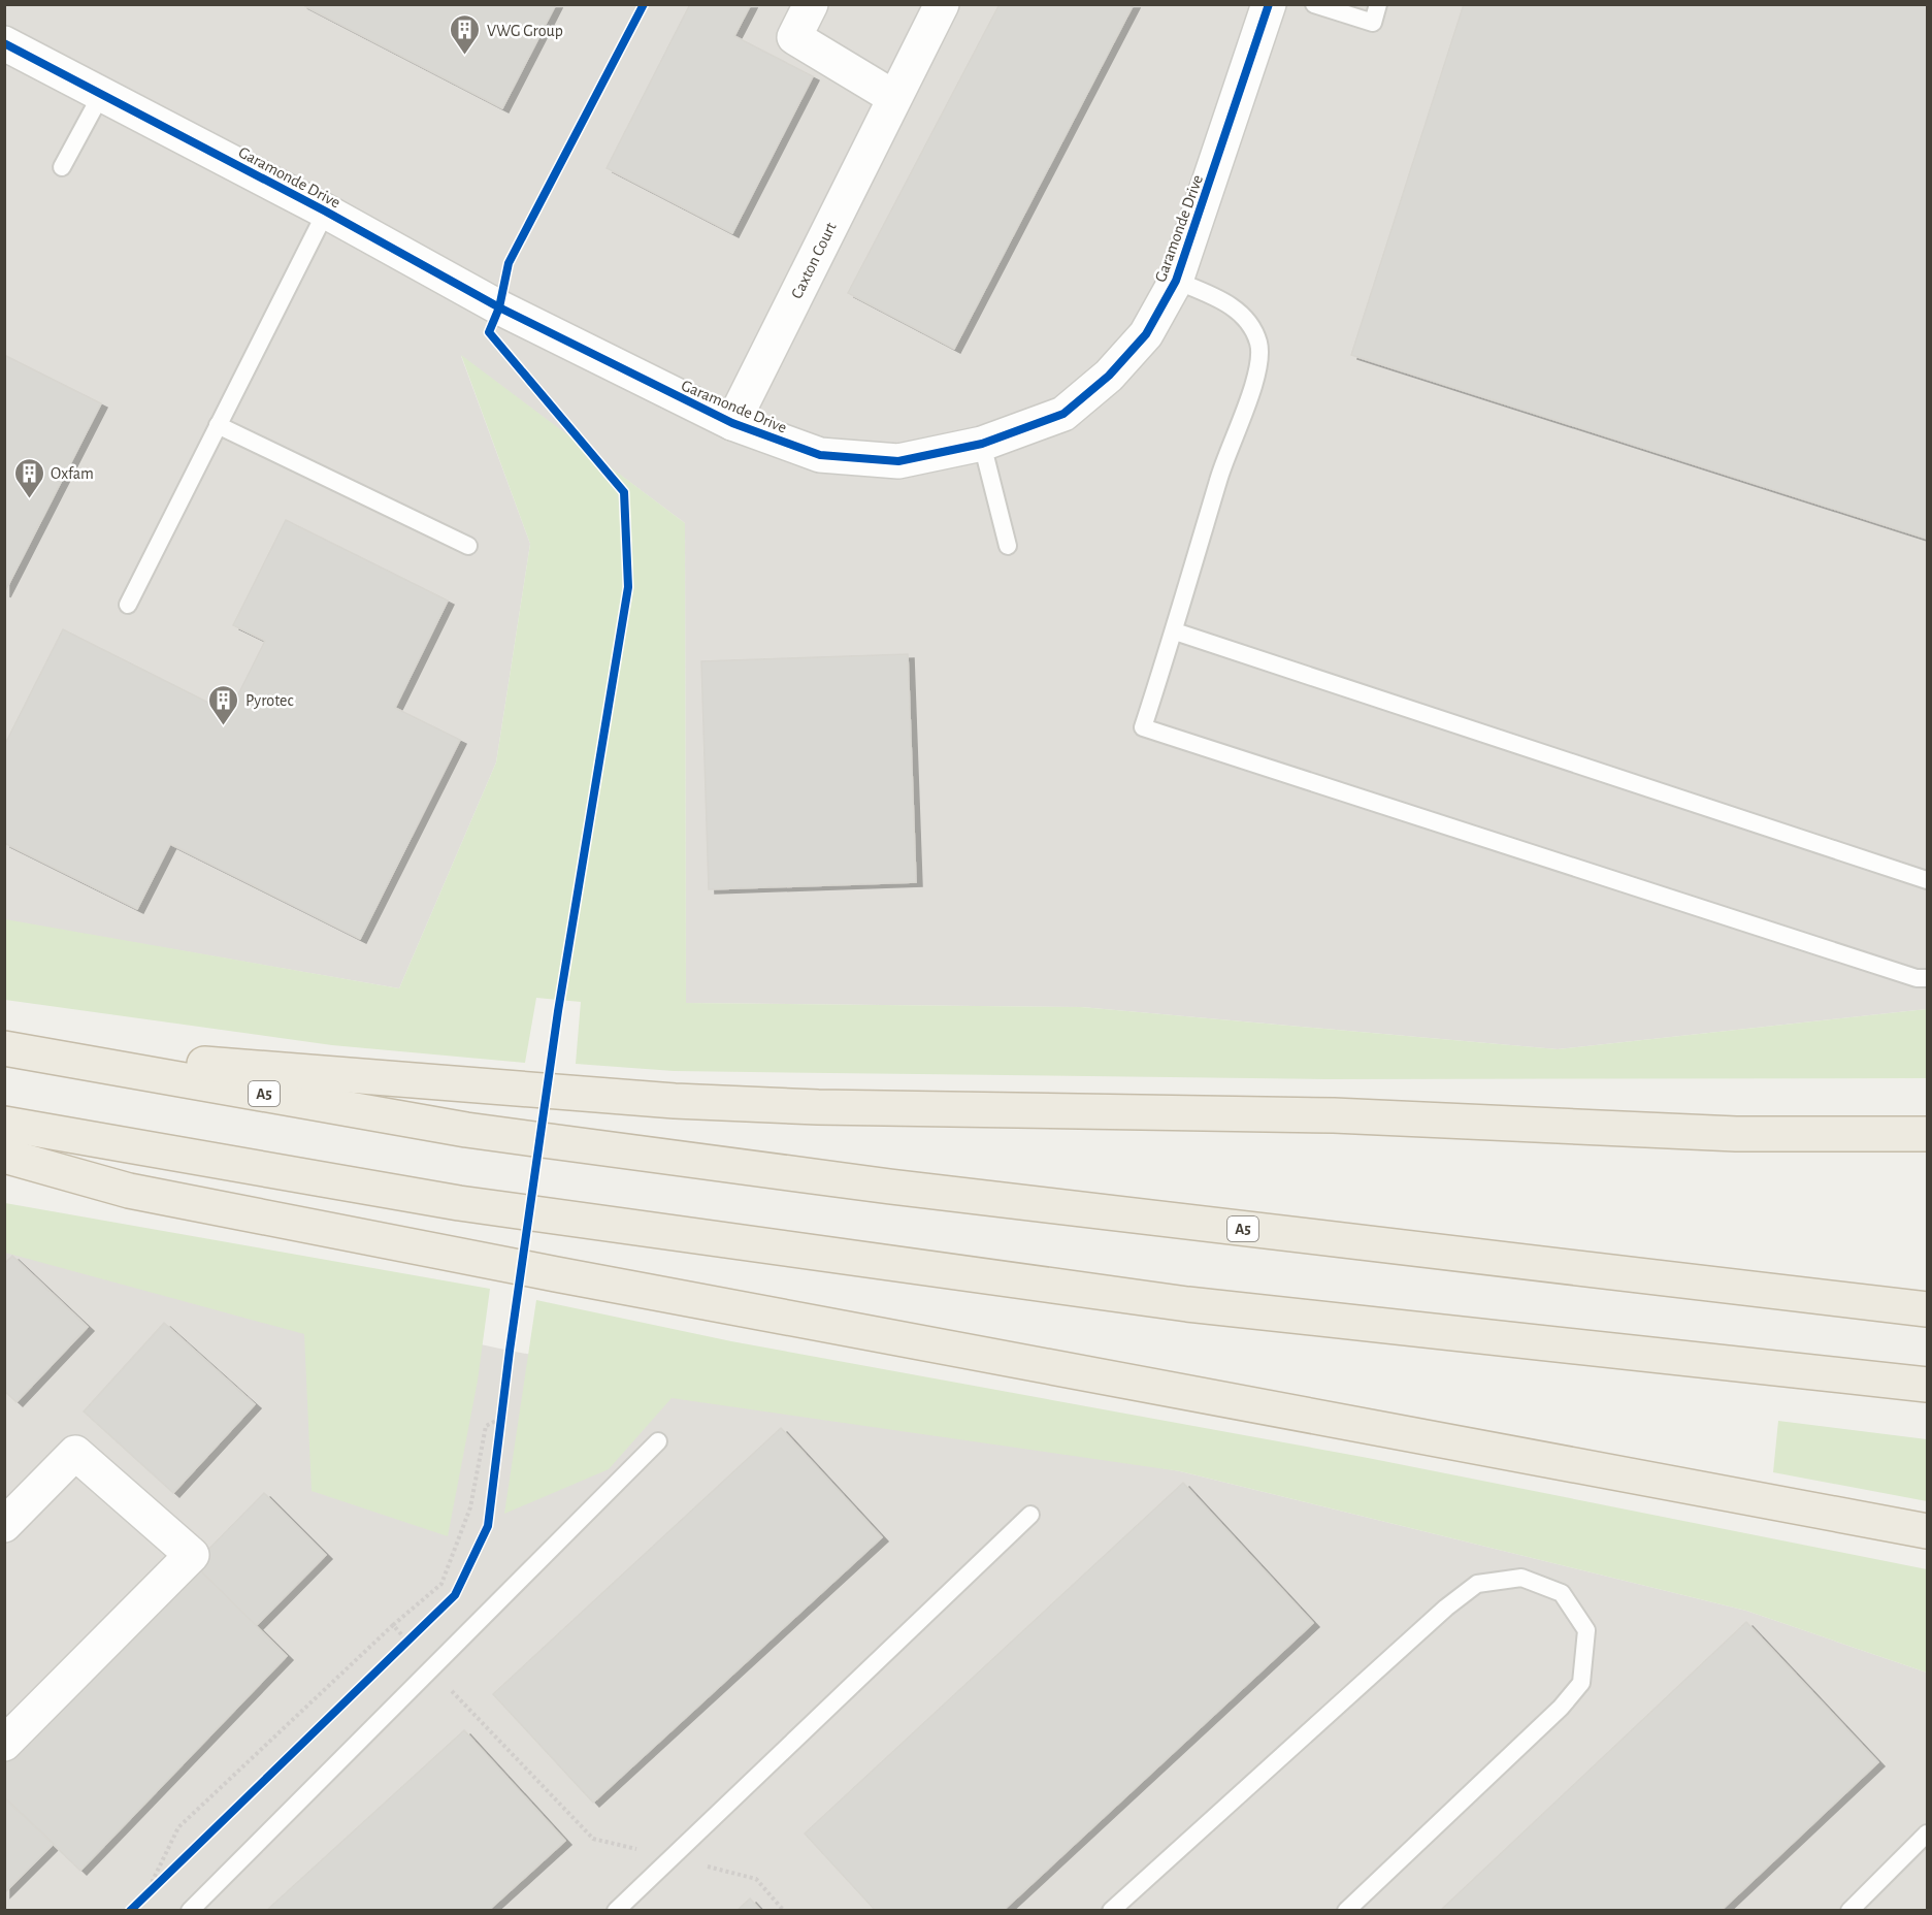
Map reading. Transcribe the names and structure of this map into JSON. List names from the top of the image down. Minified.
{"streets":{"highway":["A5"],"street":["Garamonde Drive","Caxton Court"]},"crossings":[["Garamonde Drive","Caxton Court"]],"places":{"building":["VWG Group","Oxfam","Pyrotec"]}}
